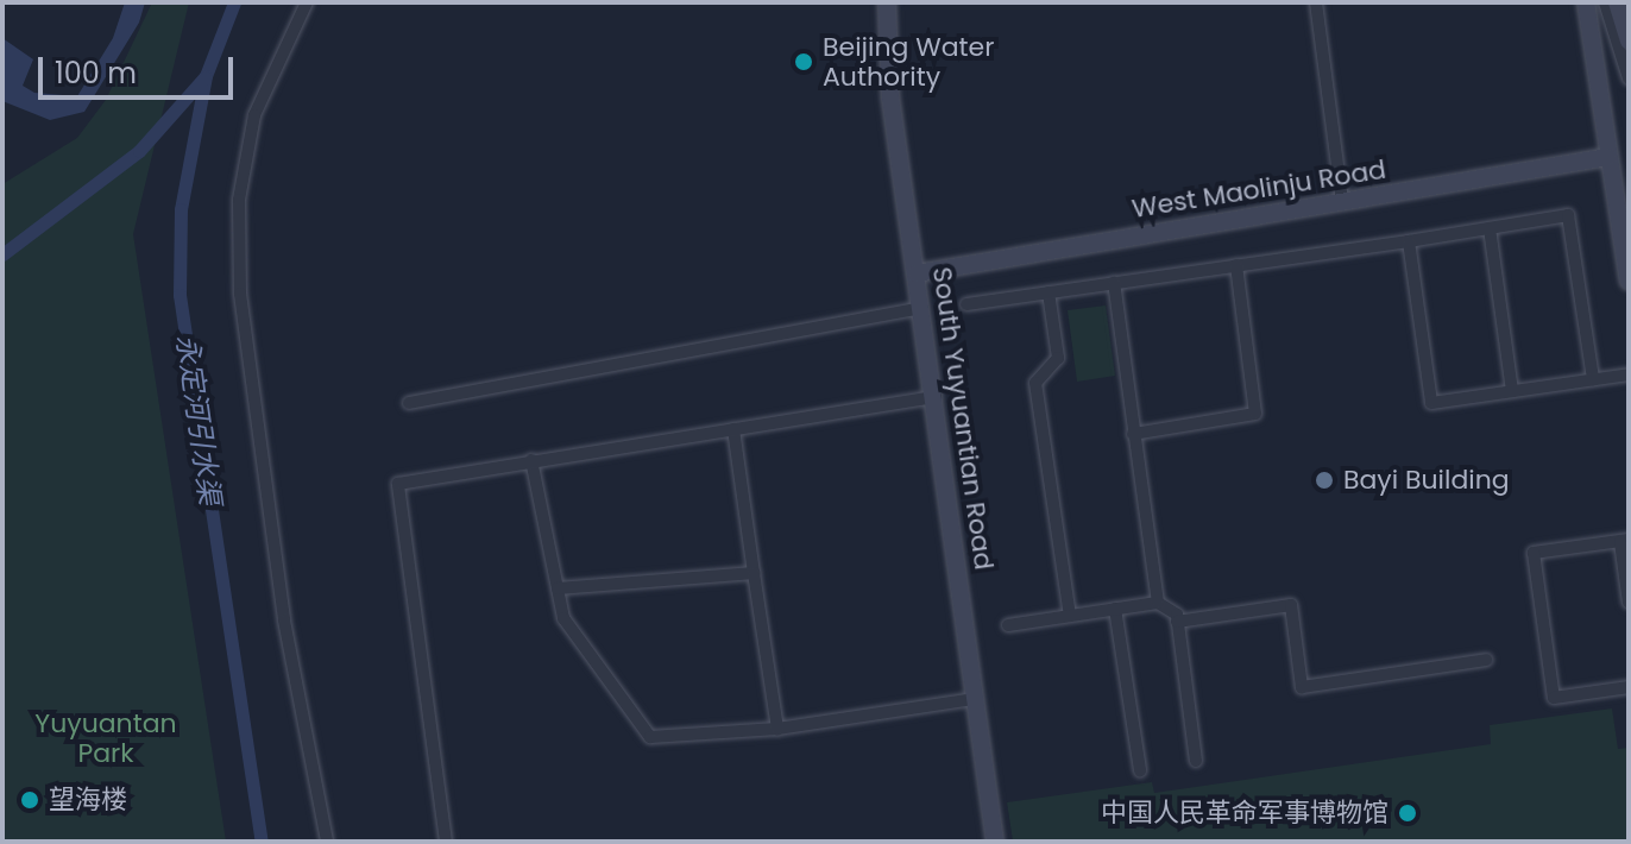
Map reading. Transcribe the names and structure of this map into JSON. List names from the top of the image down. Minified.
{"streets":{"street":["West Maolinju Road","South Yuyuantian Road"]},"crossings":[["West Maolinju Road","South Yuyuantian Road"]],"water":["永定河引水渠"],"parks":["Yuyuantan Park"],"places":["Beijing Water Authority","Bayi Building","望海楼","中国人民革命军事博物馆"],"scale_bar":"100 m"}
